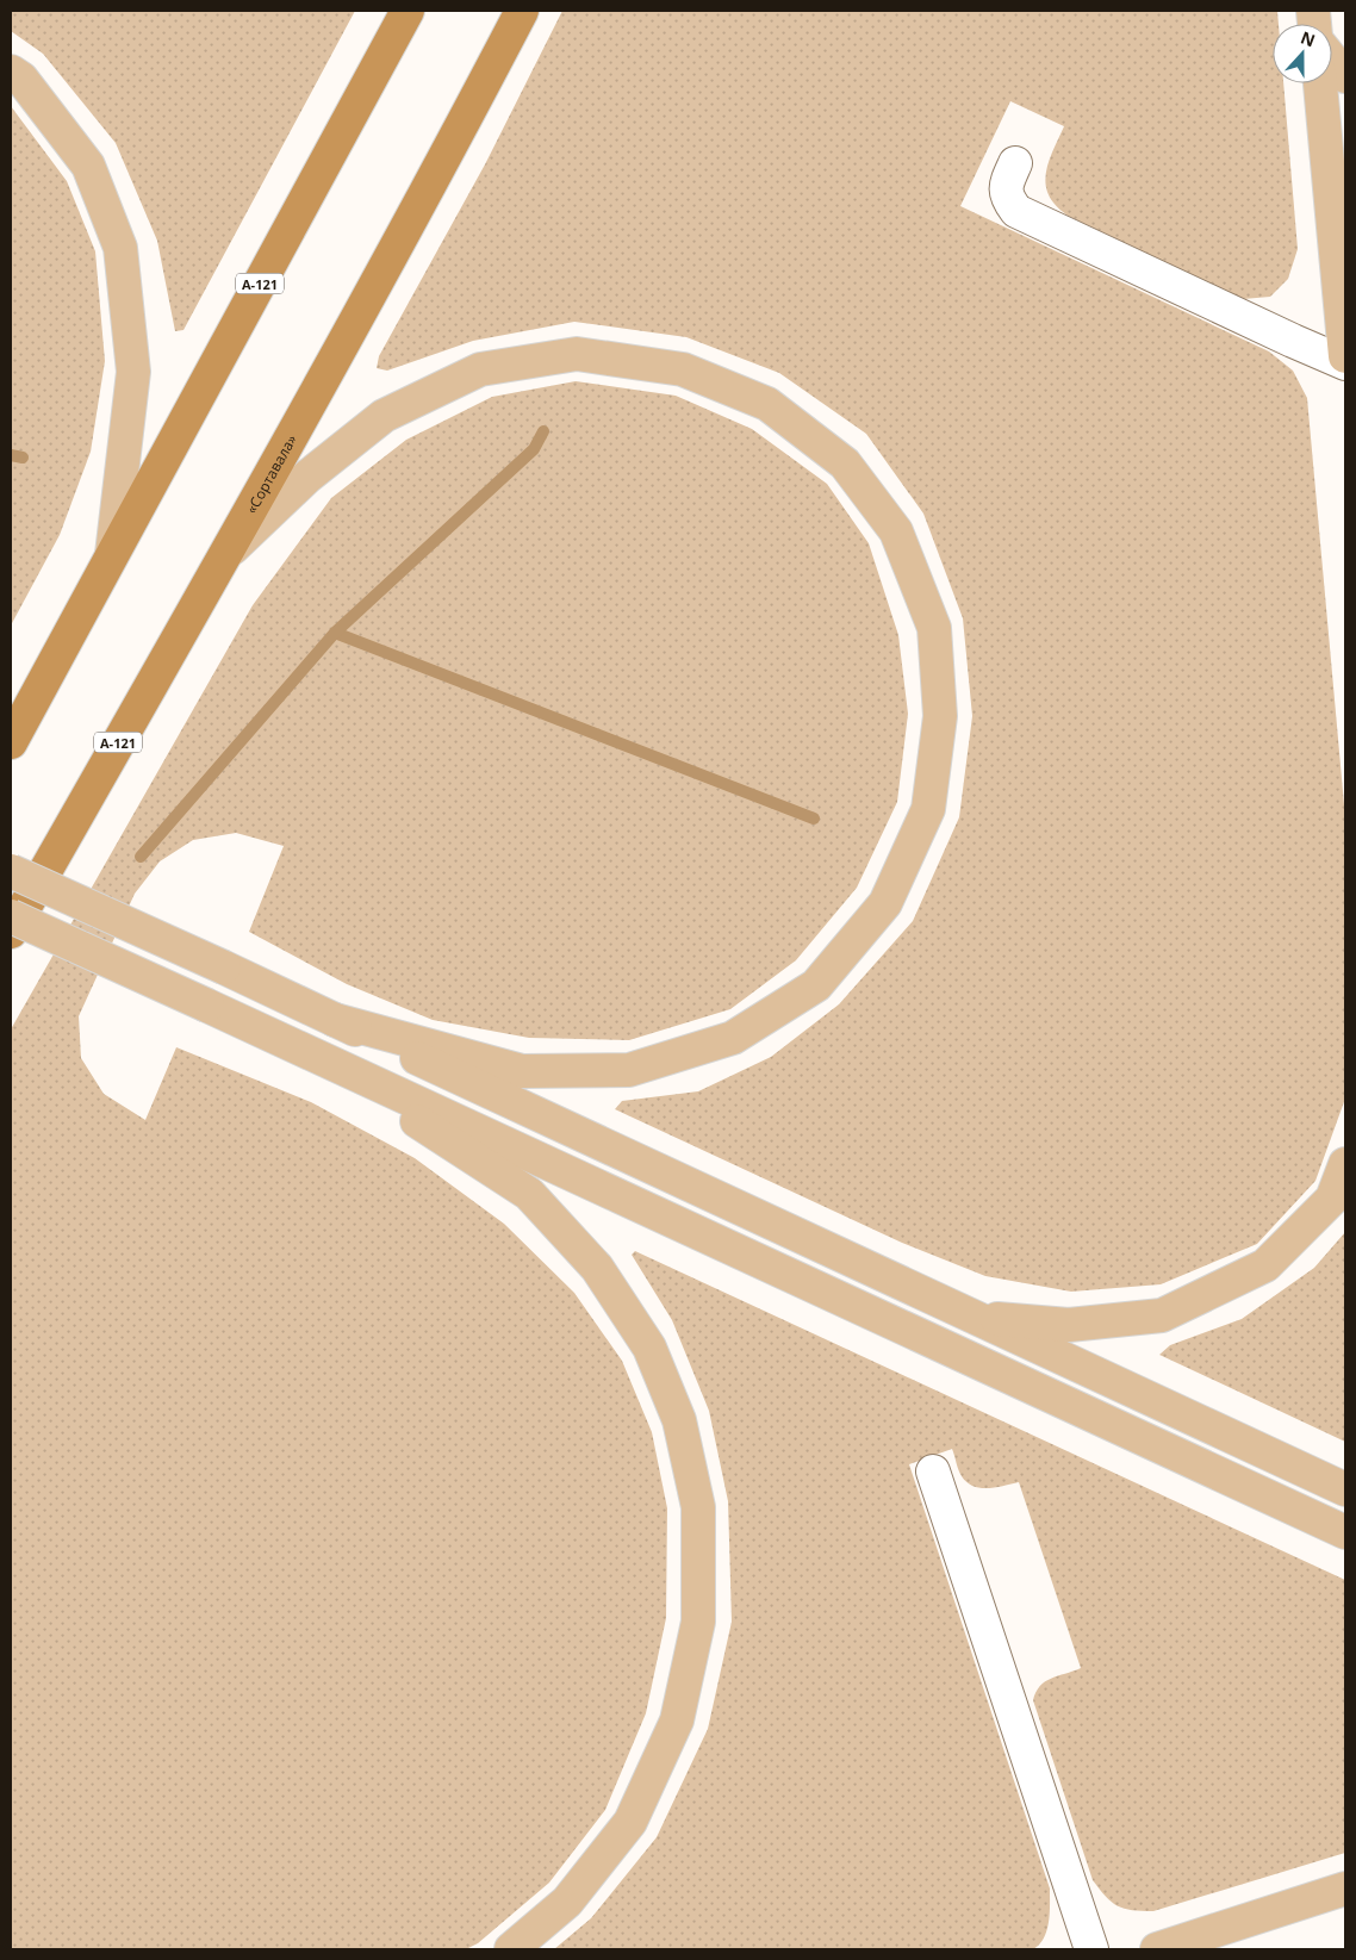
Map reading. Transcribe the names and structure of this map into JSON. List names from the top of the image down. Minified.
{"streets":{"highway":["А-121","«Сортавала»"]},"north":"top"}
